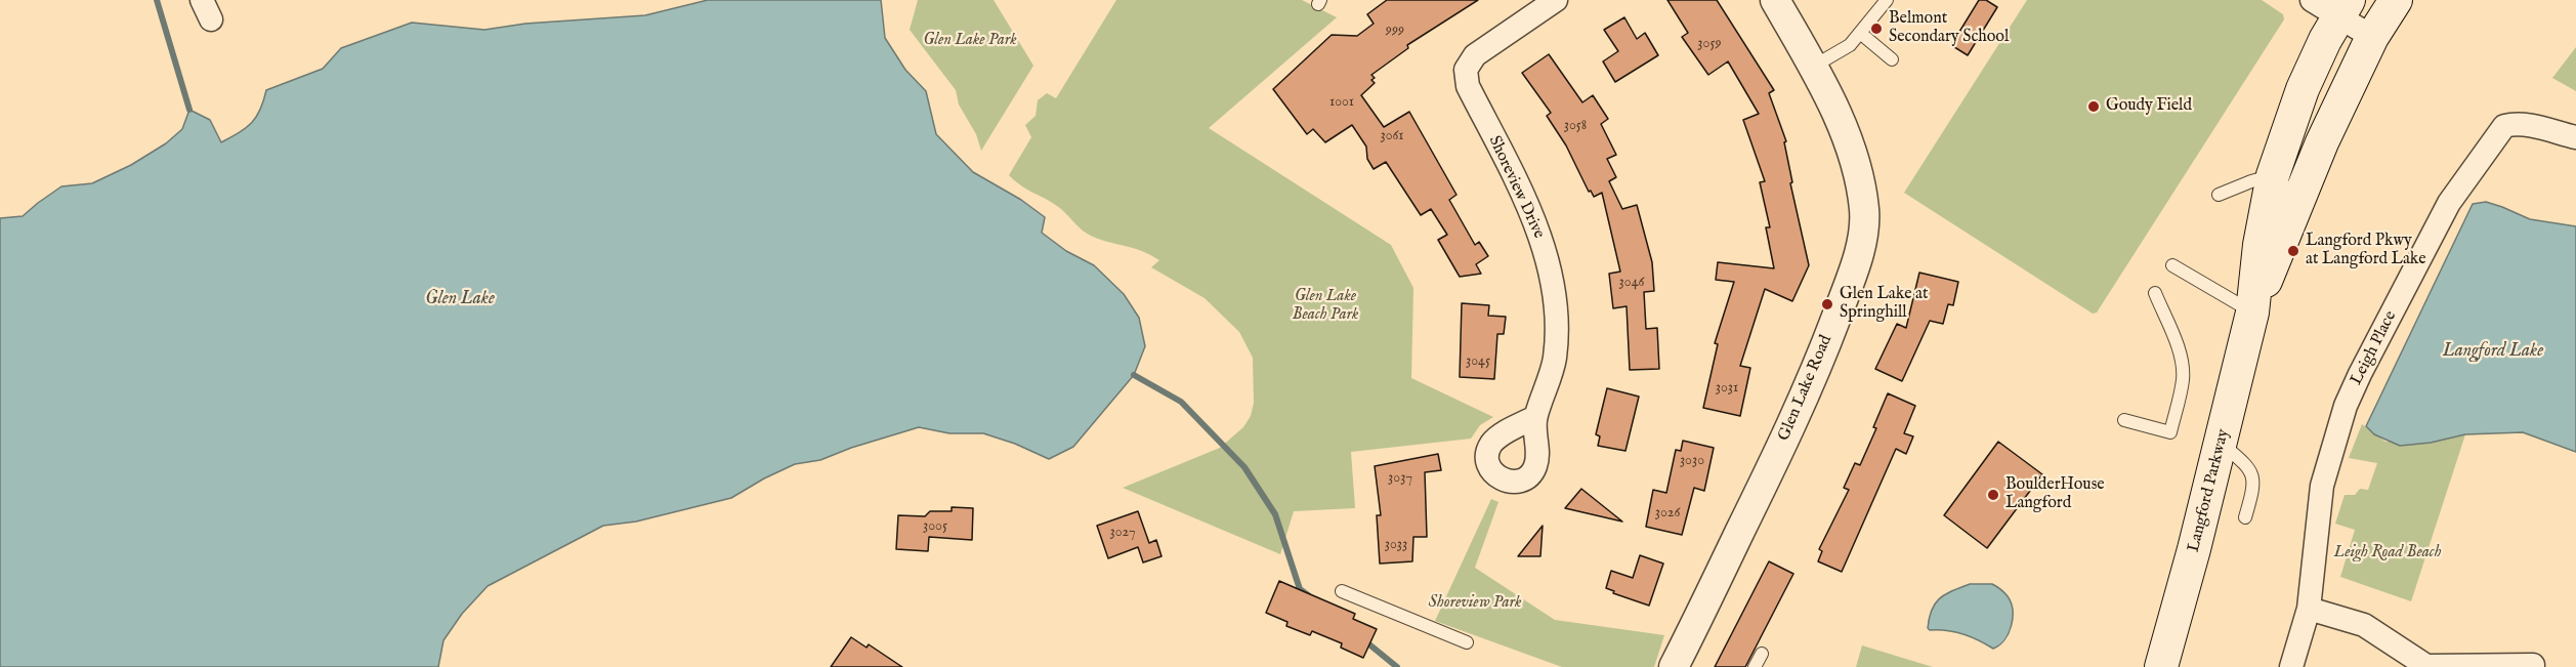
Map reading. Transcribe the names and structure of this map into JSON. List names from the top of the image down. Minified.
{"streets":{"main road":["Langford Parkway"],"street":["Shoreview Drive","Leigh Place","Glen Lake Road"]},"water":["Glen Lake","Langford Lake"],"parks":["Glen Lake Park","Glen Lake Beach Park","Leigh Road Beach","Shoreview Park"],"places":["Belmont Secondary School","Goudy Field","Langford Pkwy at Langford Lake","Glen Lake at Springhill","BoulderHouse Langford"],"house_numbers":["999","3059","1001","3058","3061","3046","3045","3031","3030","3037","3026","3005","3027","3033"]}
